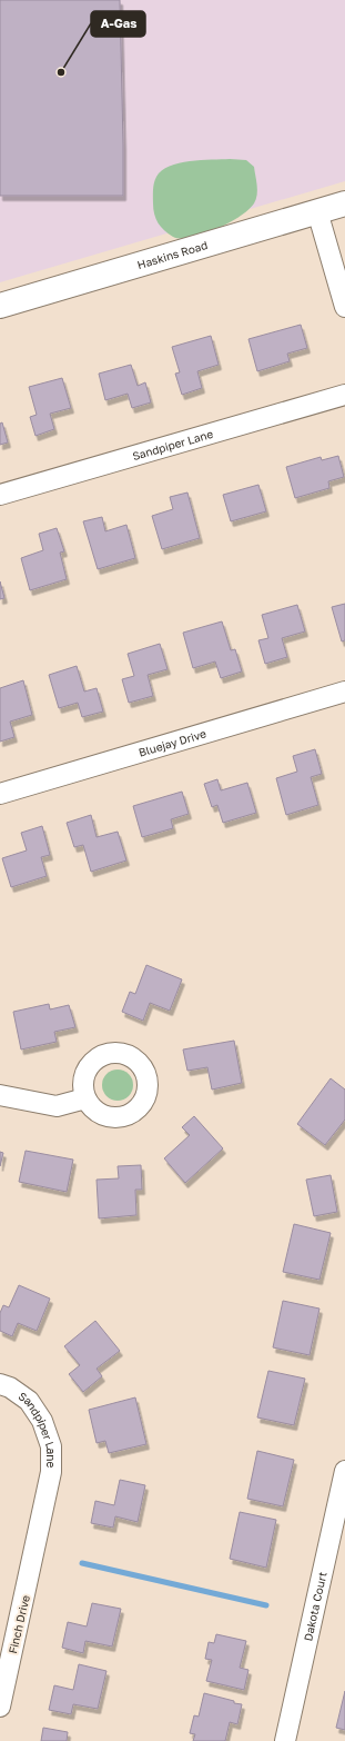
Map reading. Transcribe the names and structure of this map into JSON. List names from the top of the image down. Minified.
{"streets":{"main road":["Haskins Road"],"street":["Sandpiper Lane","Bluejay Drive","Dakota Court","Finch Drive"]},"crossings":[["Sandpiper Lane","Finch Drive"]],"places":["A-Gas"]}
